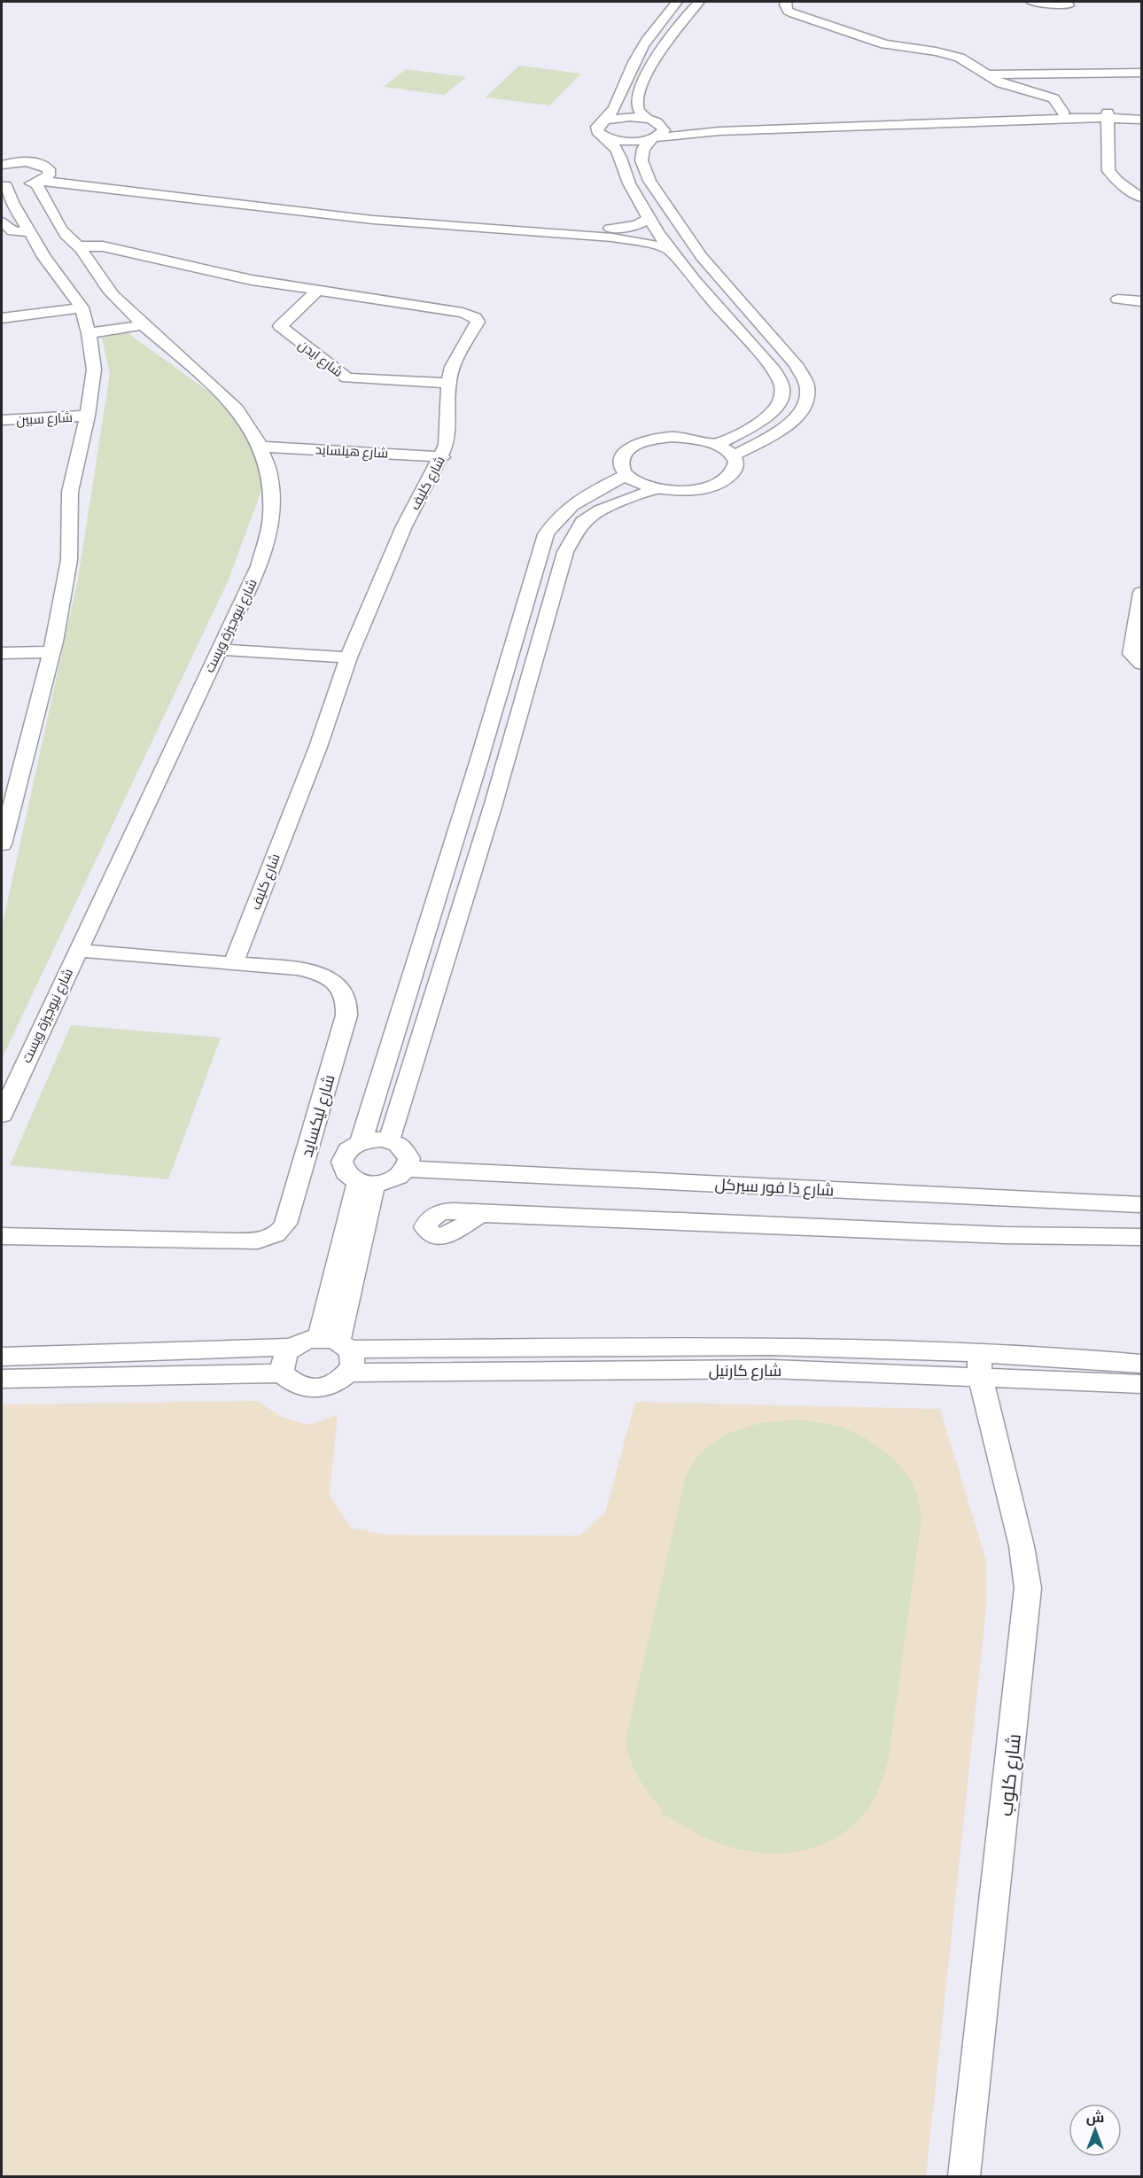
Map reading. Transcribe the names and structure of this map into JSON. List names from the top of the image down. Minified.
{"streets":{"street":["شارع ايدن","شارع سبين","شارع هيلسايد","شارع كليف","شارع نيوجيزة ويست","شارع ليكسايد","شارع ذا فور سيركل","شارع كارنيل","شارع كلوب"]},"crossings":[["شارع ايدن","شارع كليف"],["شارع هيلسايد","شارع كليف"],["شارع هيلسايد","شارع نيوجيزة ويست"],["شارع كليف","شارع نيوجيزة ويست"],["شارع كليف","شارع ليكسايد"],["شارع نيوجيزة ويست","شارع ليكسايد"],["شارع كارنيل","شارع كلوب"]],"north":"top"}
